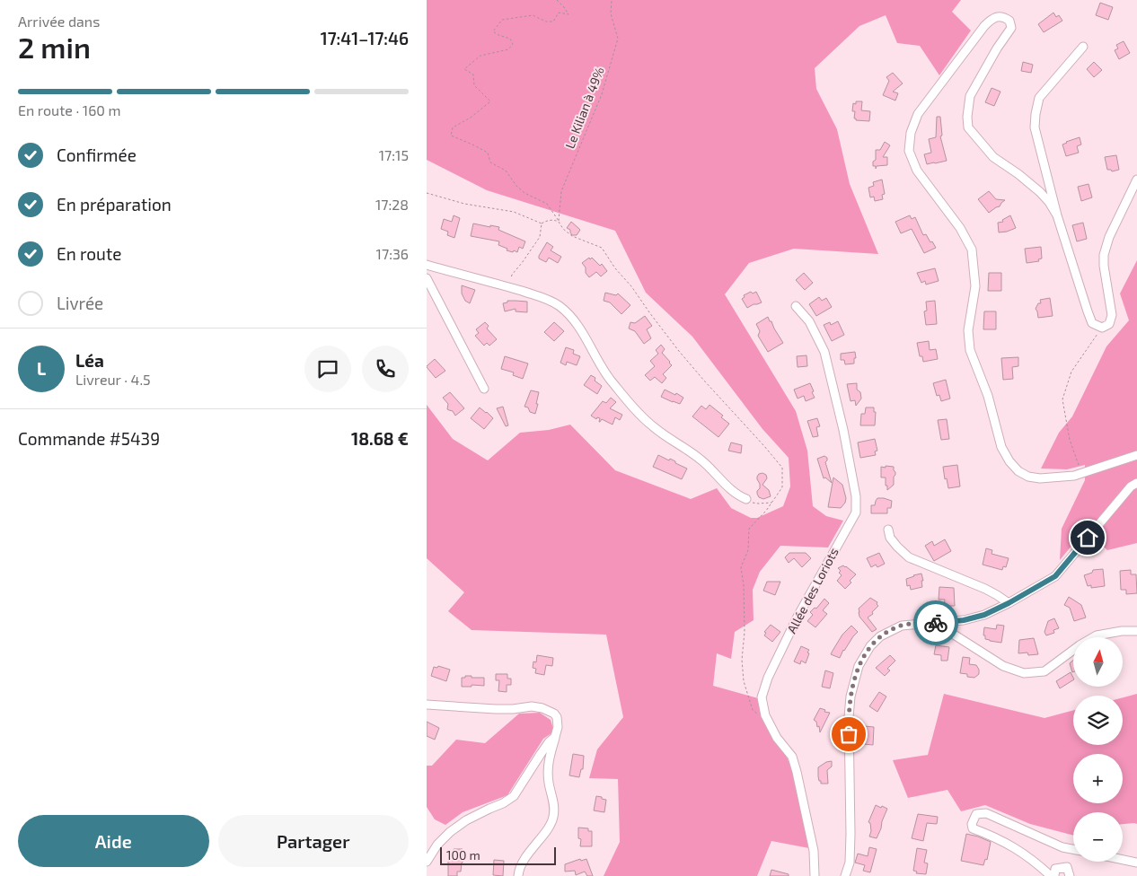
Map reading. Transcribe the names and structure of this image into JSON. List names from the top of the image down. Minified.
{"streets":{"street":["Allée des Loriots"],"path":["Le Kilian à 49%"]},"scale_bar":"100 m","north":"top","page":{"heading":["2 min","Arrivée dans","17:41–17:46"],"panel":["Léa","Livreur · 4.5","Commande #5439","18.68 €"],"bar":"En route · 160 m","list":[["Confirmée","17:15"],["En préparation","17:28"],["En route","17:36"],"Livrée"],"round":"L","map_buttons":["+","−"],"buttons":["Aide","Partager"],"scale":"100 m"}}
